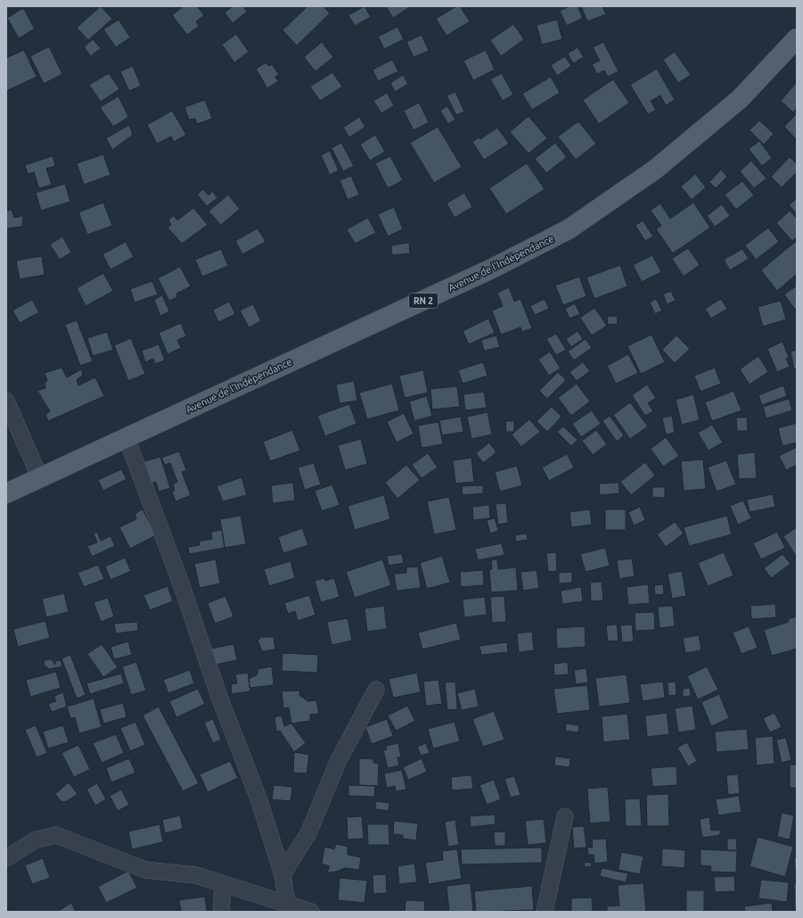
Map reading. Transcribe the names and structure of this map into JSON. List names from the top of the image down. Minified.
{"streets":{"main road":["Avenue de l'Indépendance","RN 2"]}}
